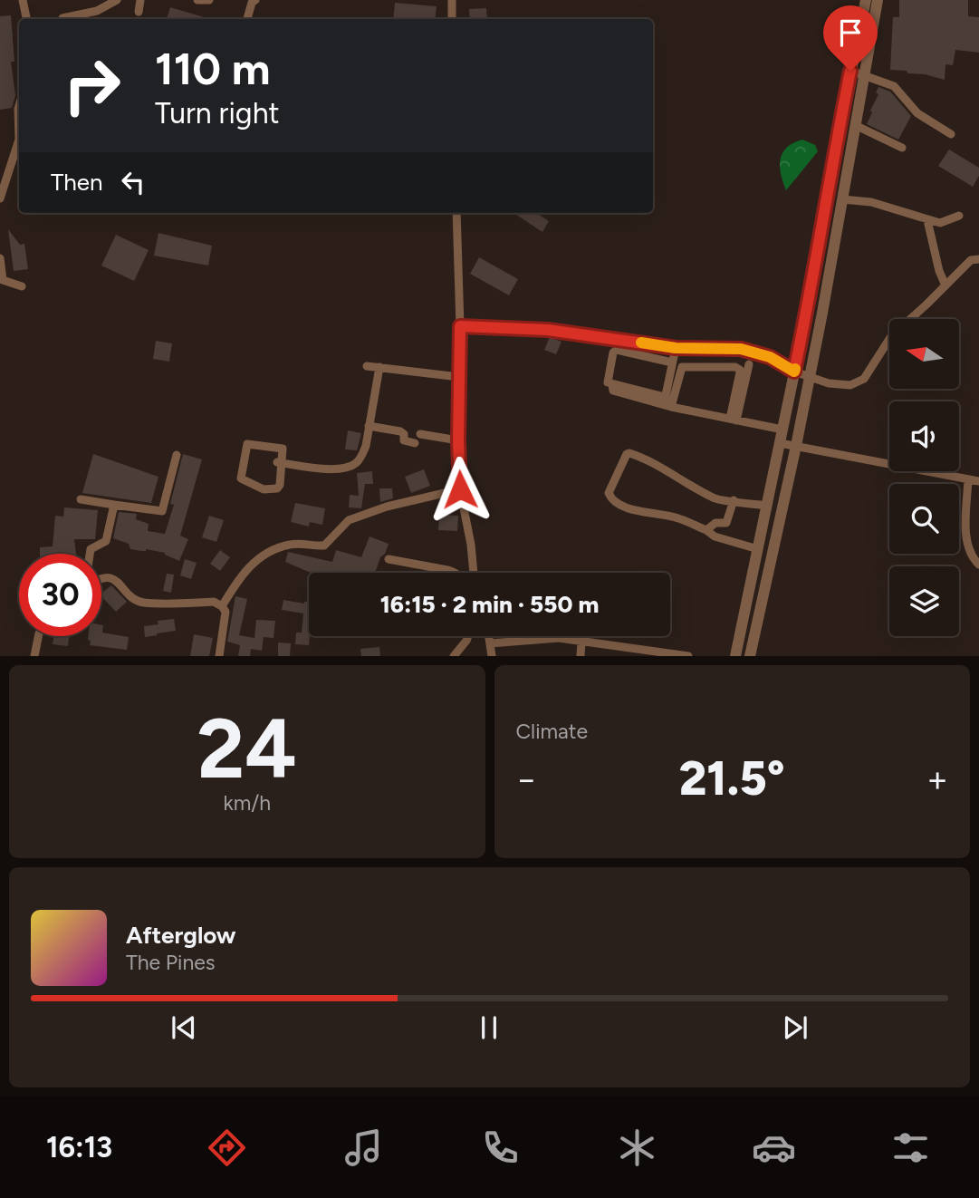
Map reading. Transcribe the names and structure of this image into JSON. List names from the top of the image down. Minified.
{"north":"left","page":{"turn":["110 m","Turn right"],"then":"Then","limit":"30","trip":"16:15 · 2 min · 550 m","tile":[["24","km/h"],"Climate"],"heat":["−","21.5°","+"],"song":["Afterglow","The Pines"],"tabs":"16:13"}}
